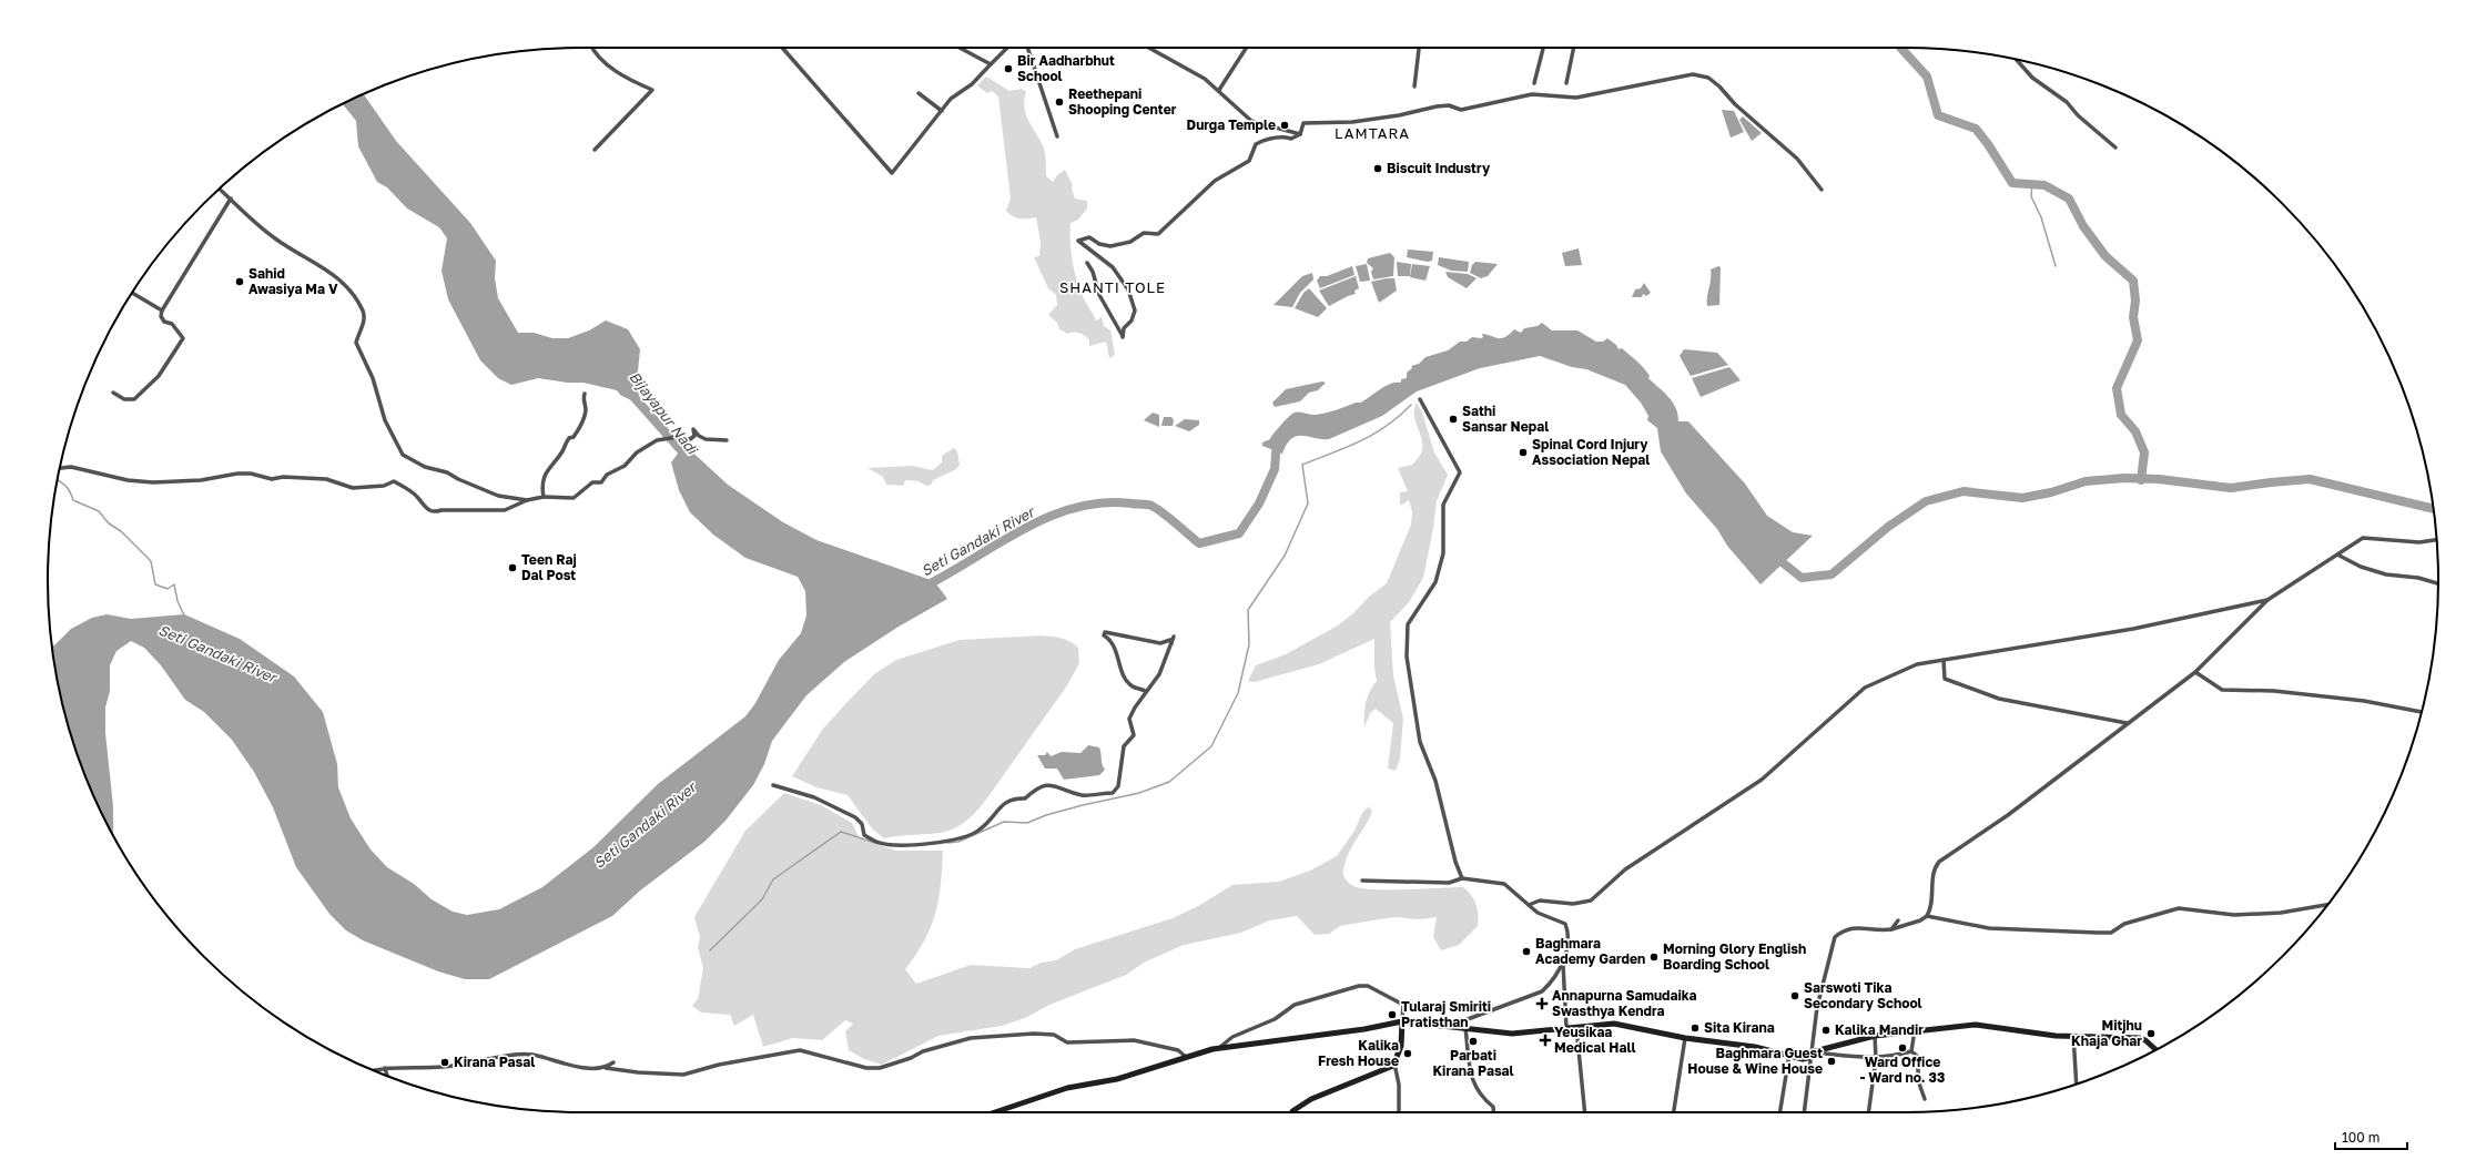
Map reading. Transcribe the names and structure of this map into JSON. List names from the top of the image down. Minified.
{"districts":["LAMTARA","SHANTI TOLE"],"water":["Bijayapur Nadi","Seti Gandaki River"],"places":{"other":["Bir Aadharbhut School","Reethepani Shooping Center","Durga Temple","Biscuit Industry","Sahid Awasiya Ma V","Sathi Sansar Nepal","Spinal Cord Injury Association Nepal","Teen Raj Dal Post","Baghmara Academy Garden","Morning Glory English Boarding School","Sarswoti Tika Secondary School","Tularaj Smiriti Pratisthan","Sita Kirana","Kalika Mandir","Mitjhu Khaja Ghar","Parbati Kirana Pasal","Ward Office - Ward no. 33","Kalika Fresh House","Baghmara Guest House & Wine House","Kirana Pasal"],"health":["Annapurna Samudaika Swasthya Kendra","Yeusikaa Medical Hall"]},"scale_bar":"100 m"}
